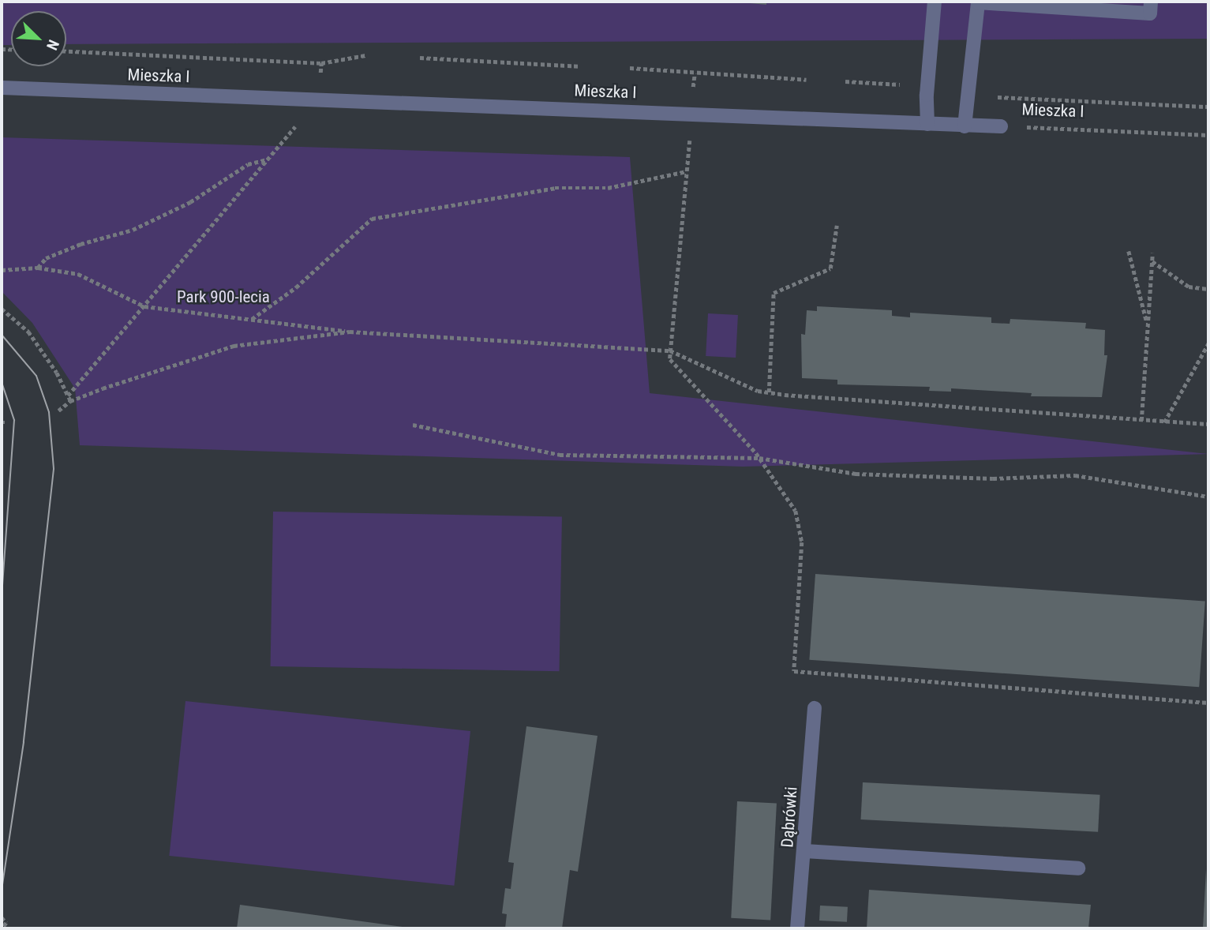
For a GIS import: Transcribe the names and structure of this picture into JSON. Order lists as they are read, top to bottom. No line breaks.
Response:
{"streets":{"street":["Mieszka I","Dąbrówki"]},"parks":["Park 900-lecia"],"north":"bottom right"}
